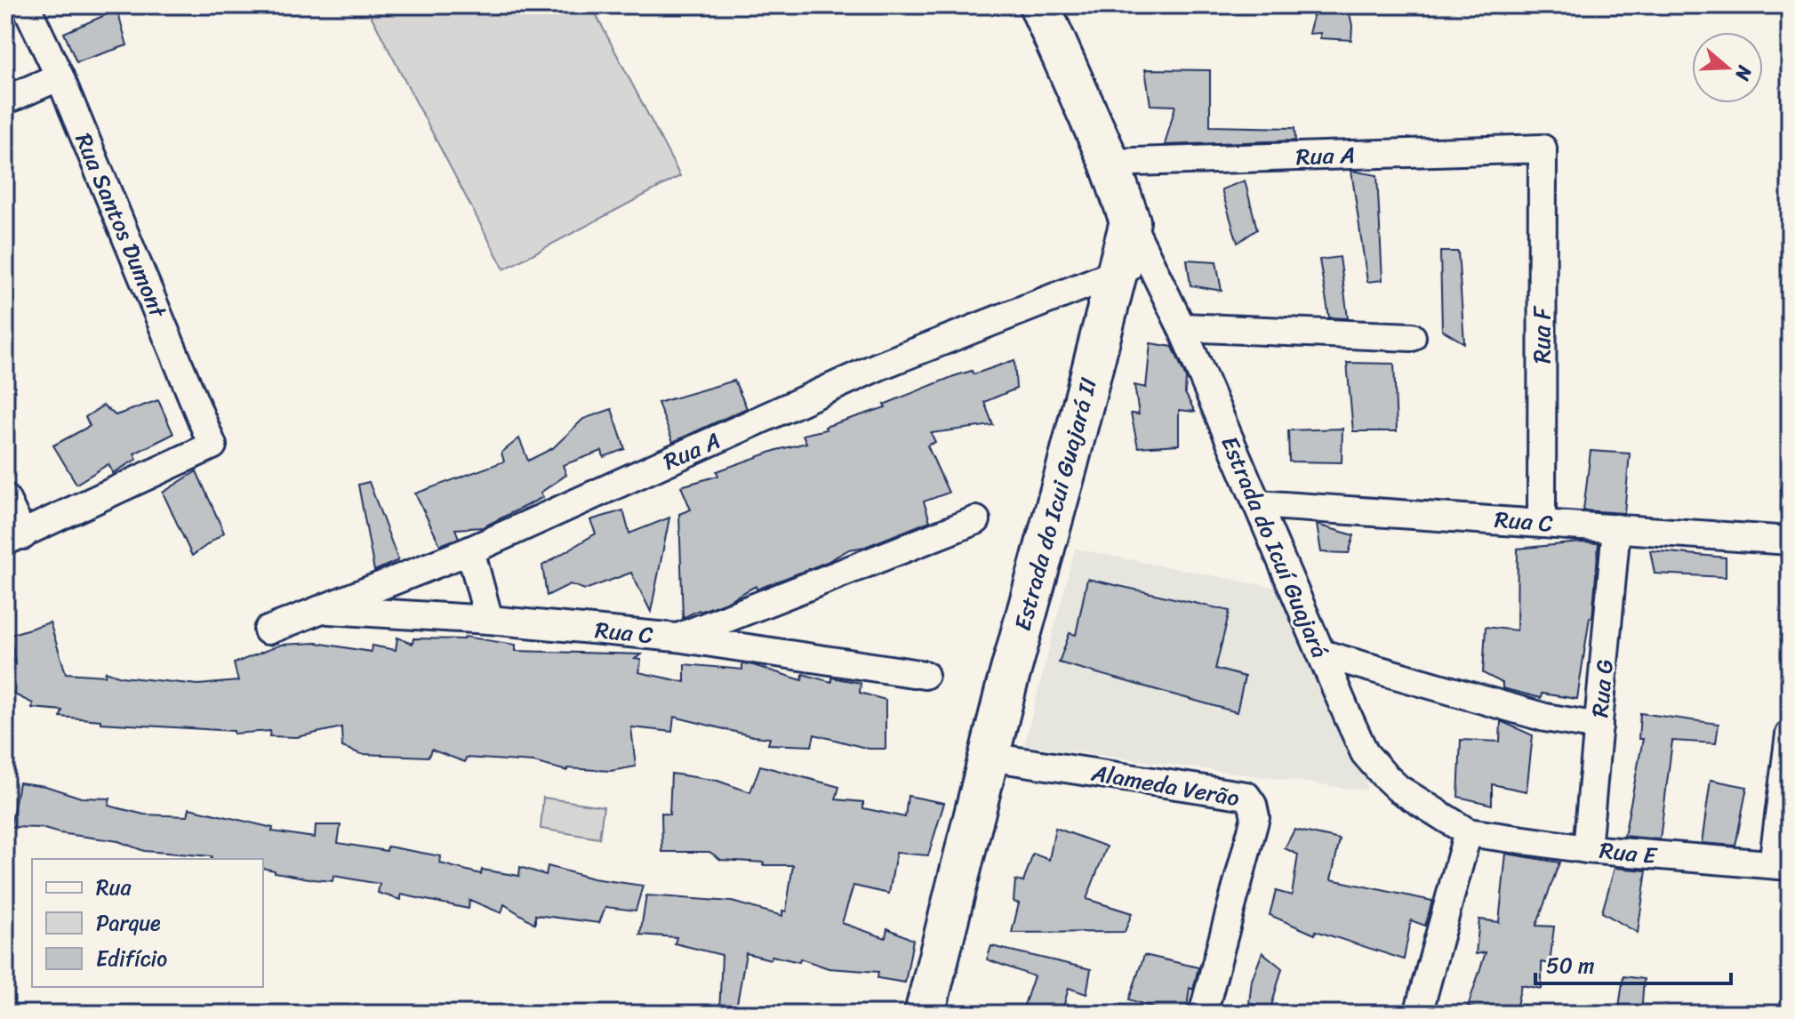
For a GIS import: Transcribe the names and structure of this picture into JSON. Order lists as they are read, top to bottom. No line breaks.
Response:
{"streets":{"main road":["Estrada do Icui Guajará II"],"street":["Rua A","Rua Santos Dumont","Rua F","Rua C","Estrada do Icuí Guajará","Rua G","Alameda Verão","Rua E"]},"crossings":[["Rua A","Rua F"],["Rua A","Estrada do Icui Guajará II"],["Rua A","Rua C"],["Rua A","Estrada do Icuí Guajará"],["Rua F","Rua C"],["Estrada do Icui Guajará II","Estrada do Icuí Guajará"],["Estrada do Icui Guajará II","Alameda Verão"],["Rua C","Estrada do Icuí Guajará"],["Rua C","Rua G"],["Estrada do Icuí Guajará","Rua E"],["Rua G","Rua E"]],"legend":["Rua","Parque","Edifício"],"scale_bar":"50 m","north":"right"}
